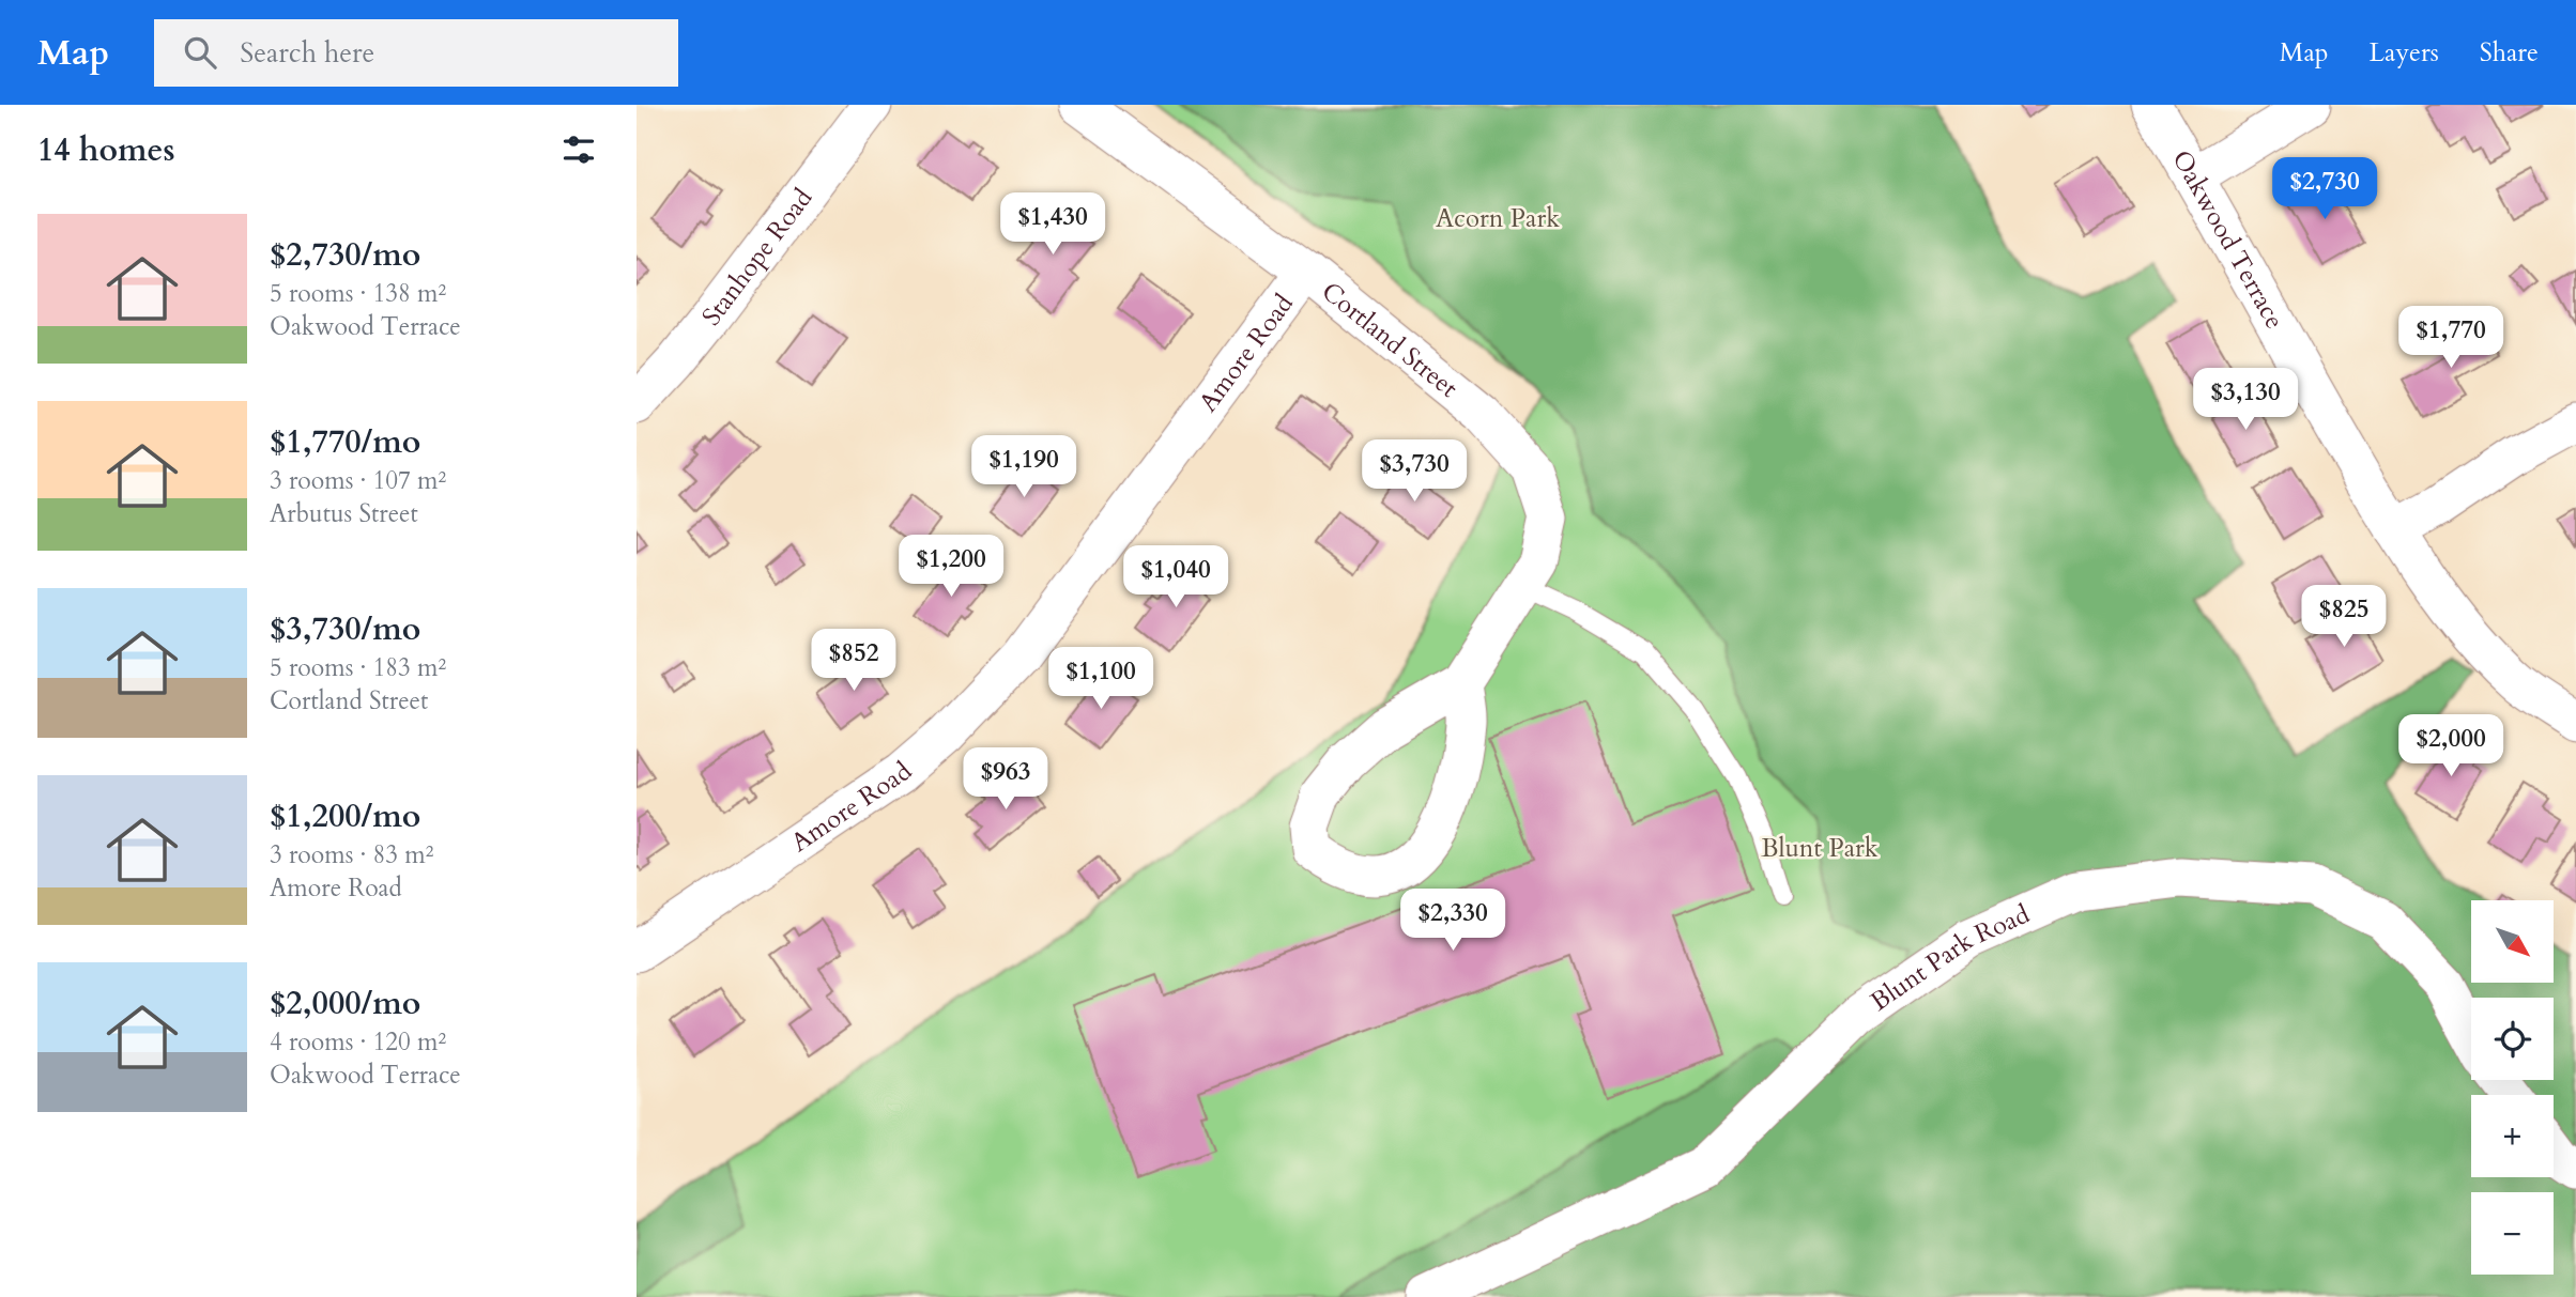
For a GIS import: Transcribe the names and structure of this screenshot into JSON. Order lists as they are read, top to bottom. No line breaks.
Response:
{"streets":{"street":["Oakwood Terrace","Stanhope Road","Cortland Street","Amore Road","Blunt Park Road"]},"crossings":[["Cortland Street","Amore Road"]],"parks":["Acorn Park","Blunt Park"],"north":"bottom right","page":{"header":"Map","search":"Search here","nav":["Map","Layers","Share"],"heading":"14 homes","price":["$2,730","$1,430","$1,770","$3,130","$1,190","$3,730","$1,200","$1,040","$825","$852","$1,100","$2,000","$963","$2,330"],"list":[{"name":"$2,730/mo","note":"5 rooms · 138 m² · Oakwood Terrace"},{"name":"$1,770/mo","note":"3 rooms · 107 m² · Arbutus Street"},{"name":"$3,730/mo","note":"5 rooms · 183 m² · Cortland Street"},{"name":"$1,200/mo","note":"3 rooms · 83 m² · Amore Road"},{"name":"$2,000/mo","note":"4 rooms · 120 m² · Oakwood Terrace"}],"map_buttons":["+","−"]}}
